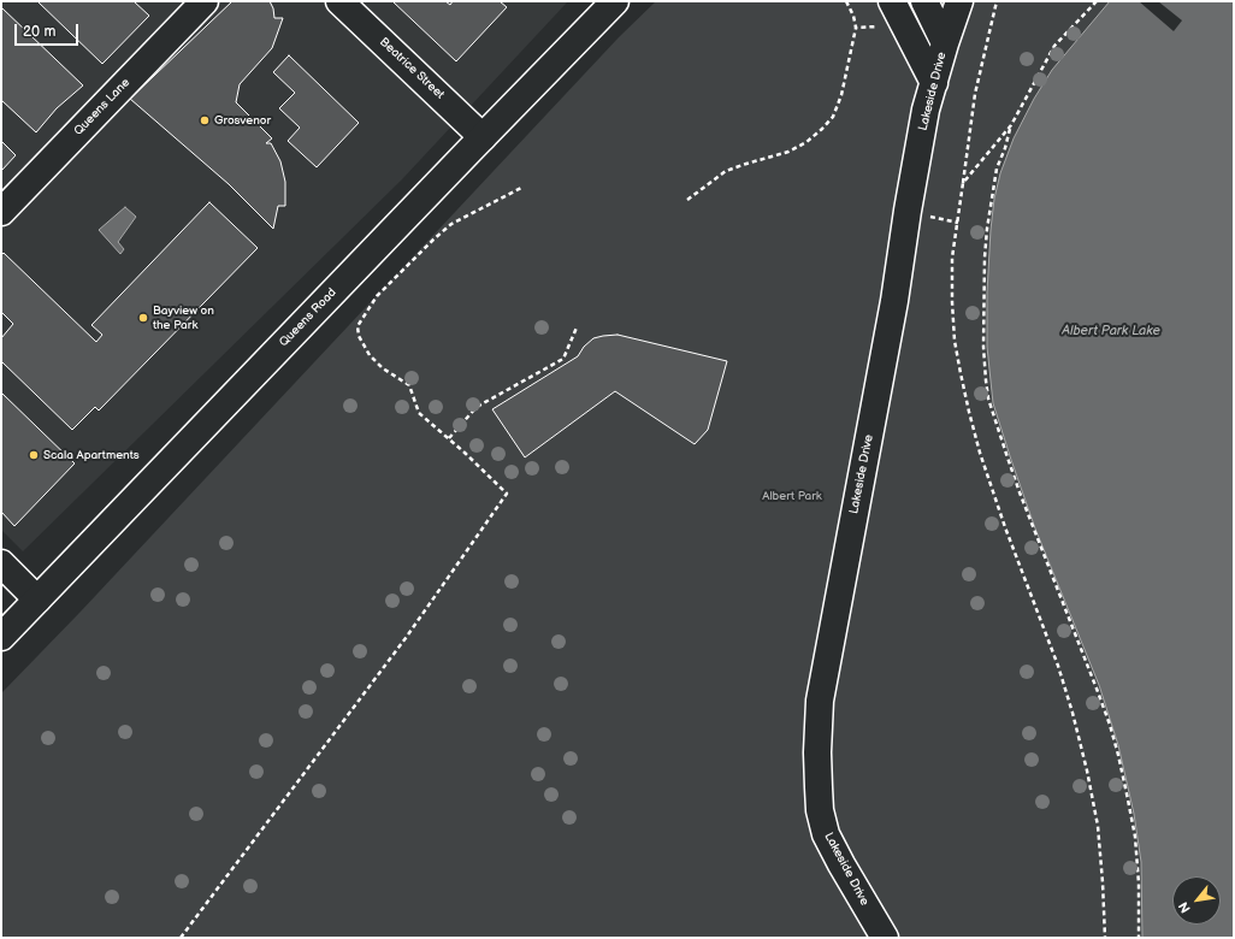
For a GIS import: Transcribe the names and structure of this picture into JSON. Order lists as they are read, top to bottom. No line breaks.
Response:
{"streets":{"main road":["Beatrice Street","Lakeside Drive","Queens Lane","Queens Road"]},"crossings":[["Beatrice Street","Queens Road"]],"water":["Albert Park Lake"],"parks":["Albert Park"],"places":["Grosvenor","Bayview on the Park","Scala Apartments"],"scale_bar":"20 m","north":"bottom left"}
